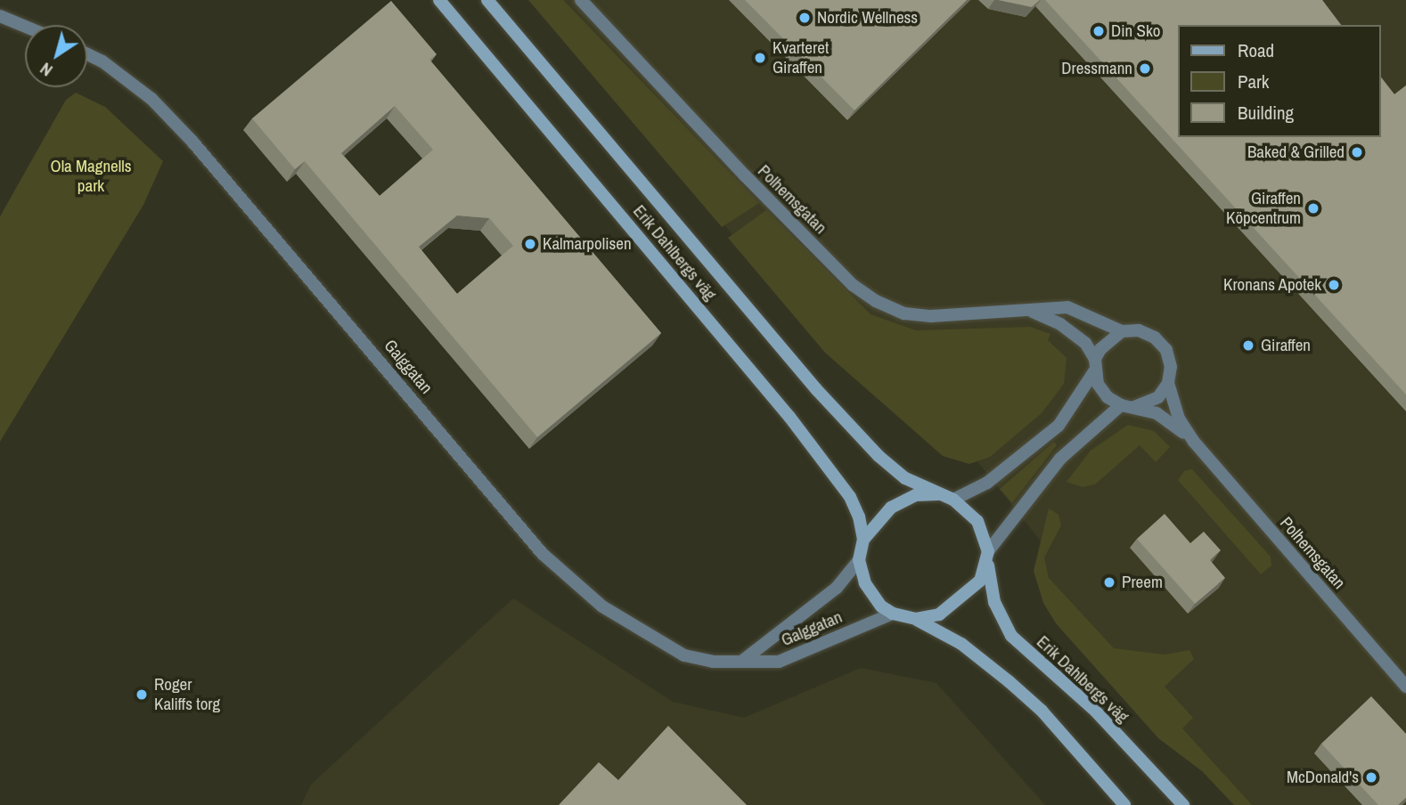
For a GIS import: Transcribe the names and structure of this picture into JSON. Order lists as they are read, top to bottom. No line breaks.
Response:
{"streets":{"main road":["Erik Dahlbergs väg"],"street":["Polhemsgatan","Galggatan"]},"crossings":[["Erik Dahlbergs väg","Galggatan"]],"parks":["Ola Magnells park"],"places":["Nordic Wellness","Din Sko","Kvarteret Giraffen","Dressmann","Baked & Grilled","Giraffen Köpcentrum","Kalmarpolisen","Kronans Apotek","Giraffen","Preem","Roger Kaliffs torg","McDonald's"],"legend":["Road","Park","Building"],"north":"bottom left"}
